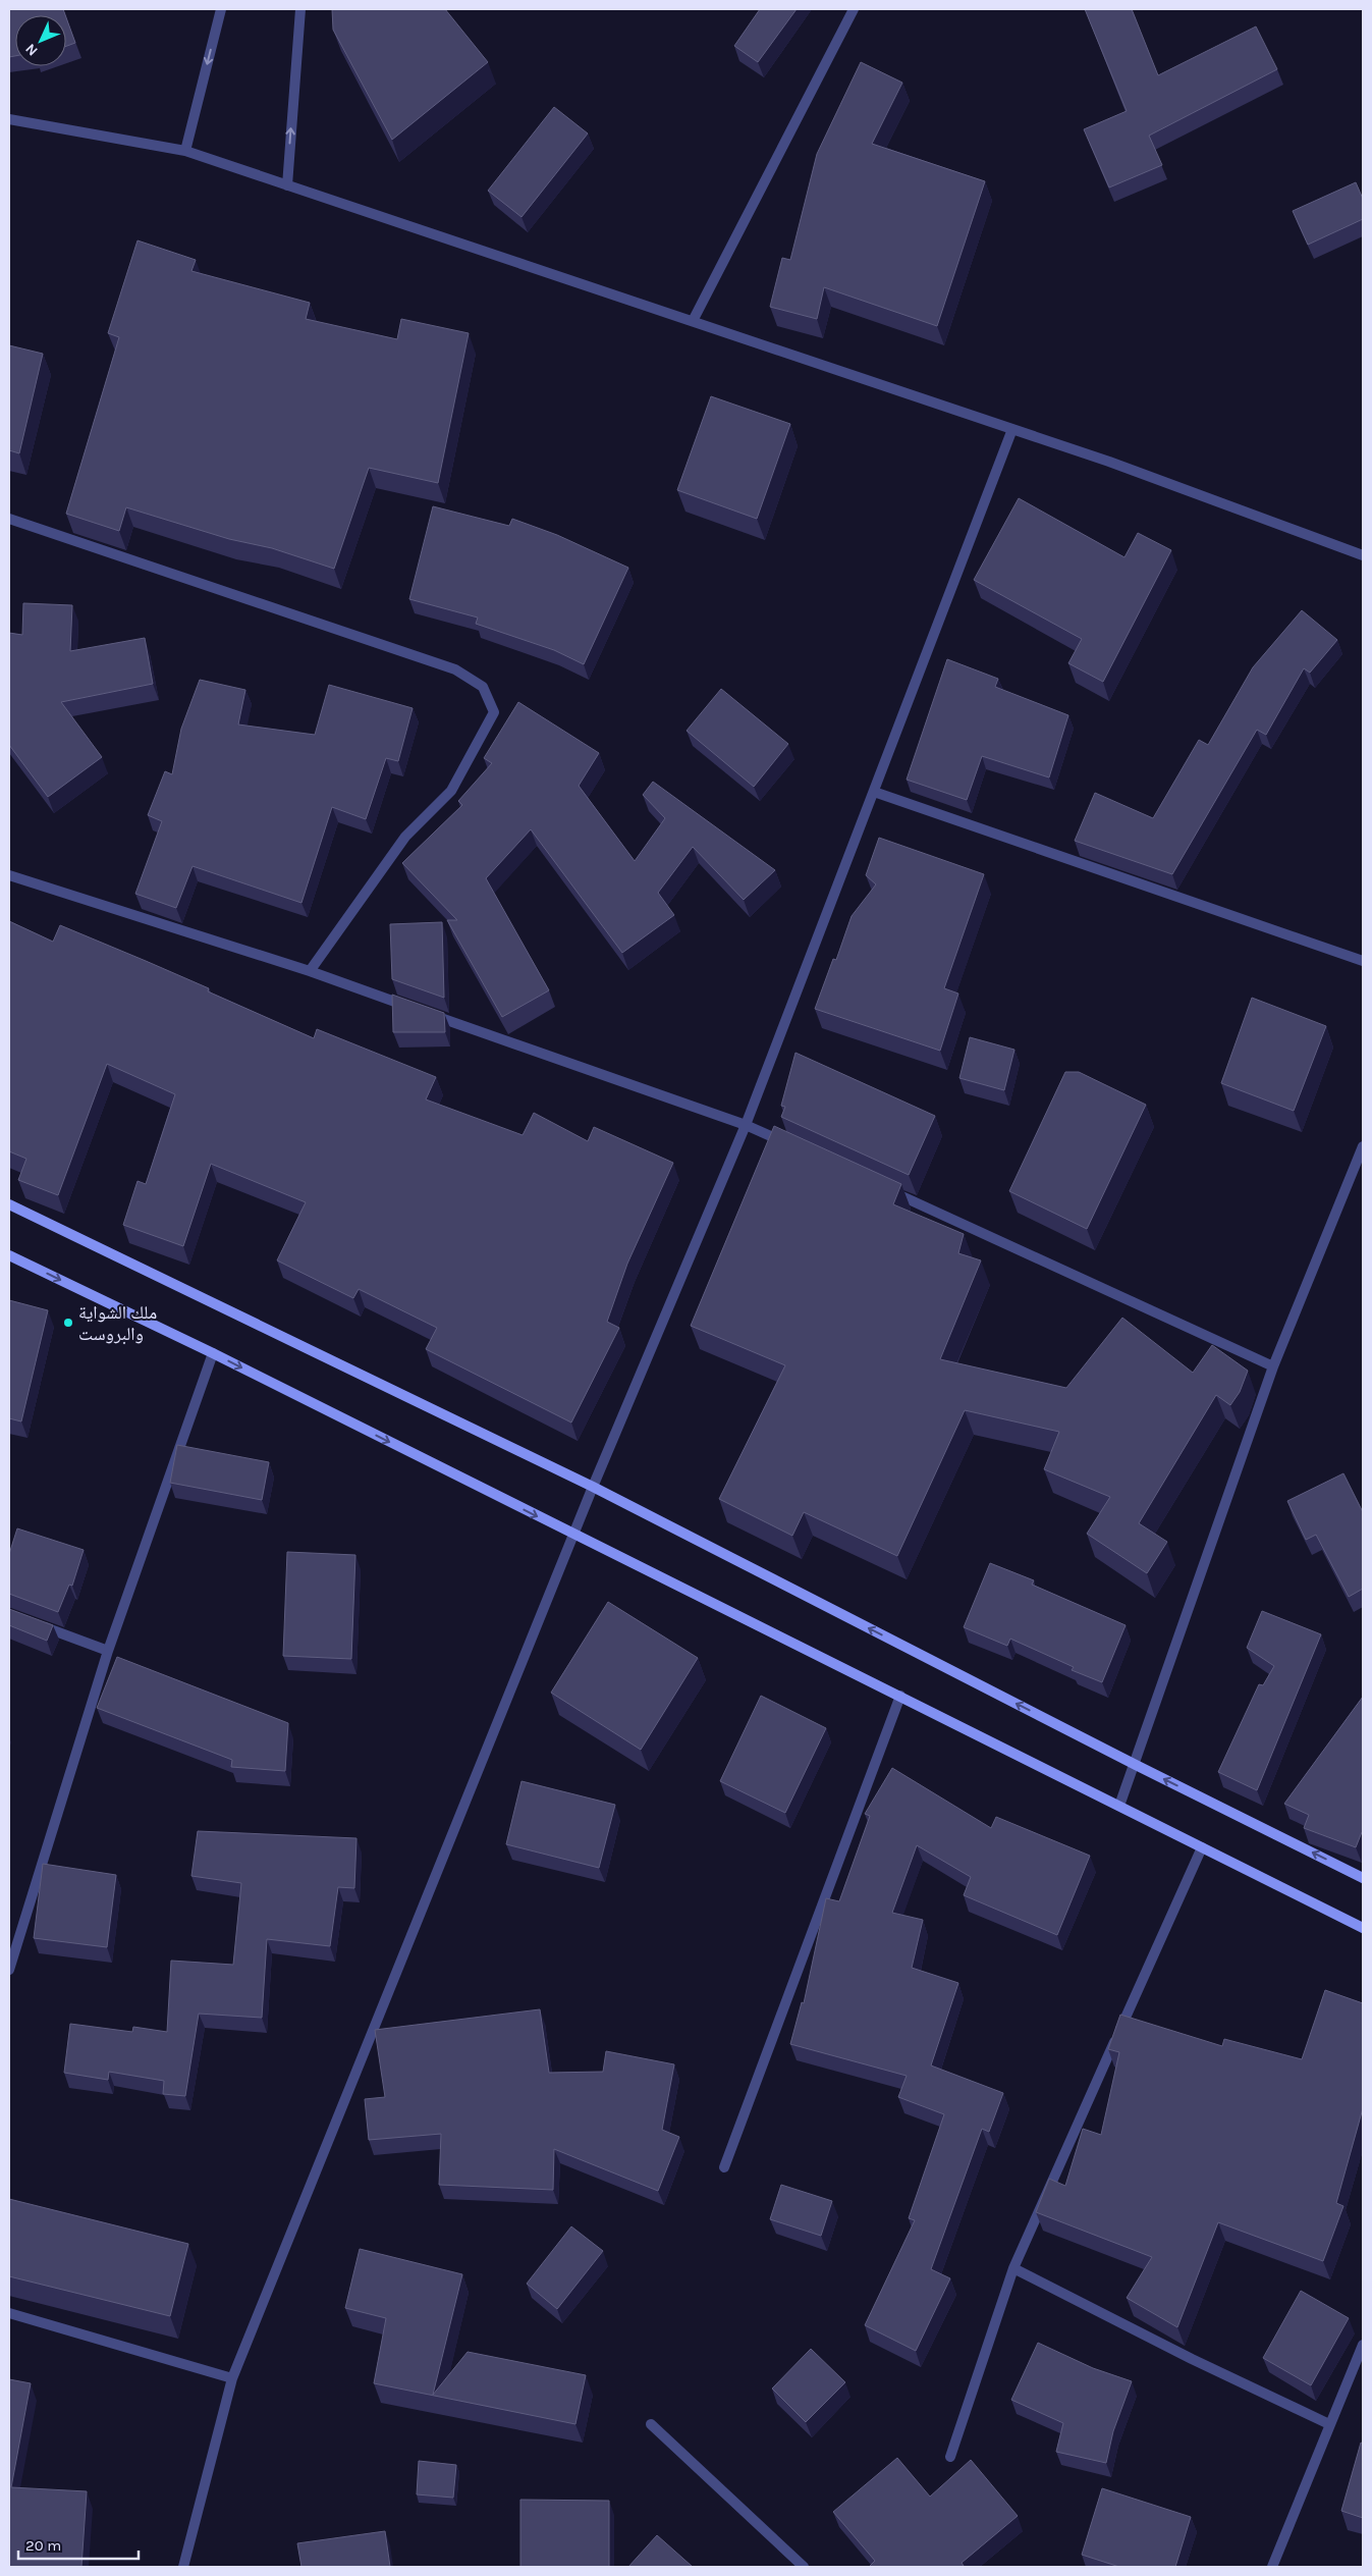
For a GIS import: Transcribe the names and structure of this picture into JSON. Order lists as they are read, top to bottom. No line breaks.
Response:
{"places":["ملك الشواية والبروست"],"scale_bar":"20 m","north":"bottom left"}
